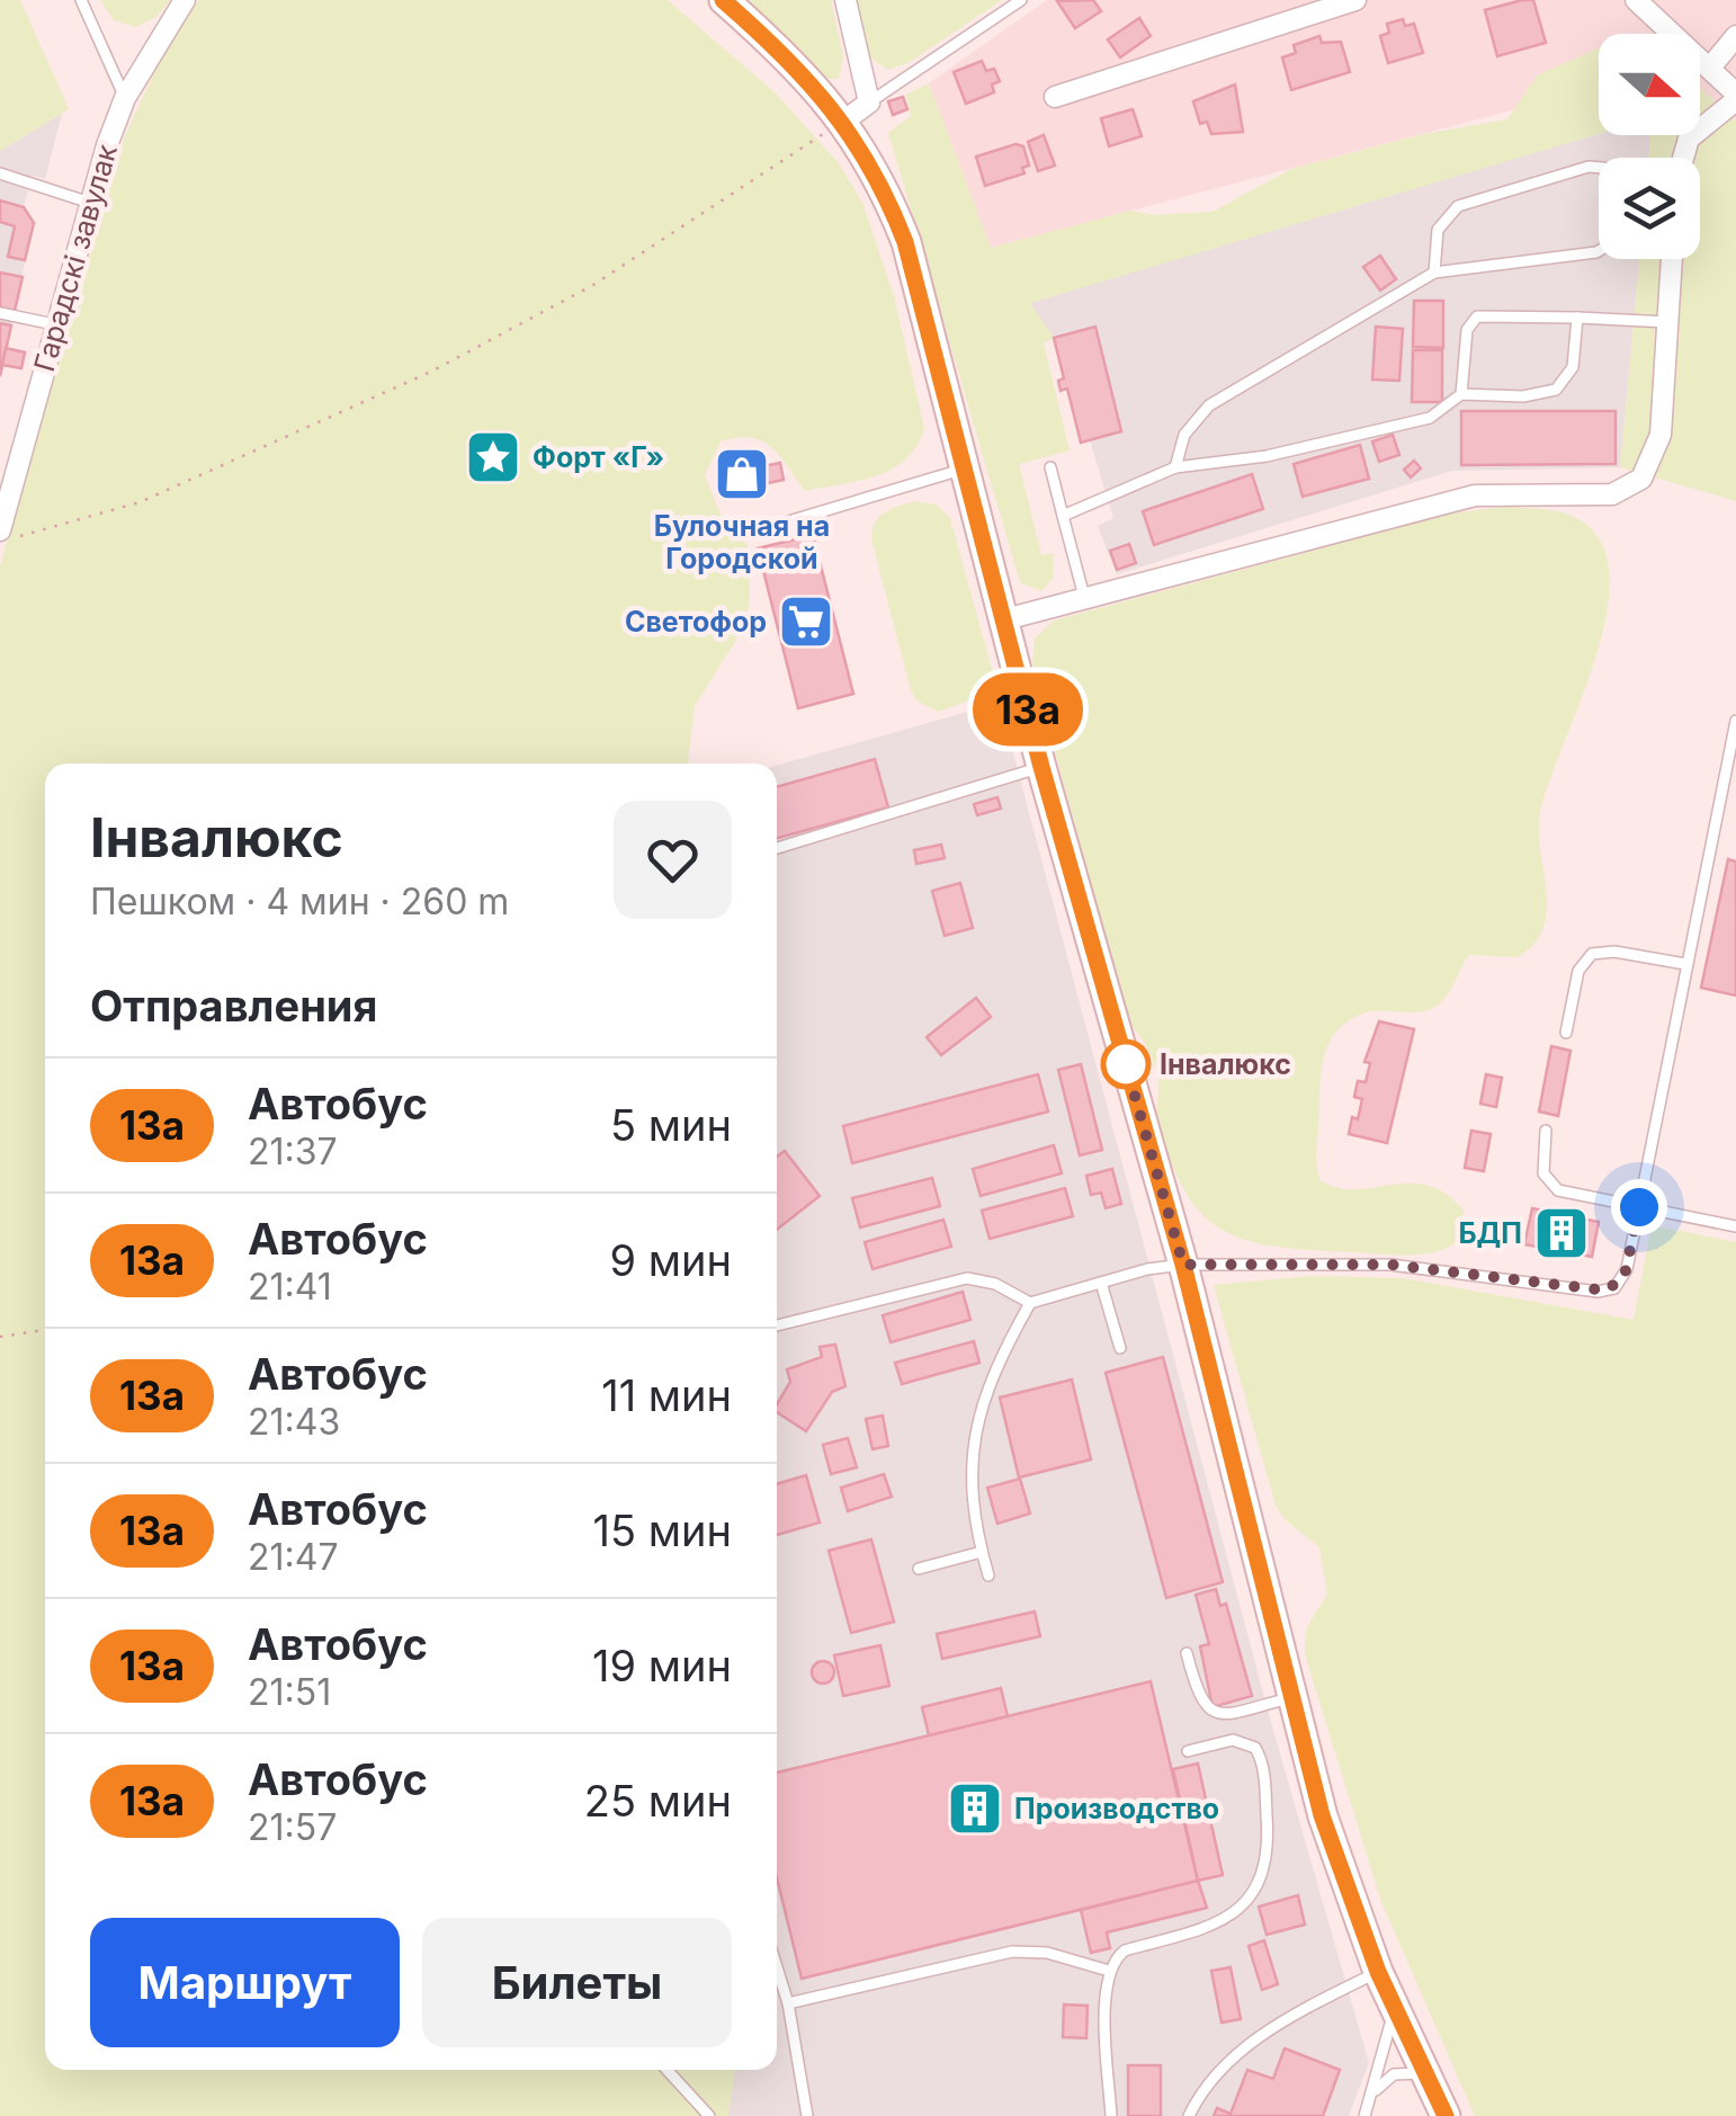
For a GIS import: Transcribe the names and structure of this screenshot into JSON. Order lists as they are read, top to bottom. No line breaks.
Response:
{"streets":{"street":["Гарадскі завулак"]},"places":{"place":["Форт «Г»"],"shop":["Булочная на Городской"],"supermarket":["Светофор"],"other":["Інвалюкс"],"building":["БДП","Производство"]},"lines":["bus line 13а"],"north":"right","page":{"on_map":"13а","heading":[["Інвалюкс","Пешком · 4 мин · 260 m"],"Отправления"],"list":[{"mark":"13а","name":"Автобус","note":"21:37","value":"5 мин"},{"mark":"13а","name":"Автобус","note":"21:41","value":"9 мин"},{"mark":"13а","name":"Автобус","note":"21:43","value":"11 мин"},{"mark":"13а","name":"Автобус","note":"21:47","value":"15 мин"},{"mark":"13а","name":"Автобус","note":"21:51","value":"19 мин"},{"mark":"13а","name":"Автобус","note":"21:57","value":"25 мин"}],"buttons":["Маршрут","Билеты"]}}
